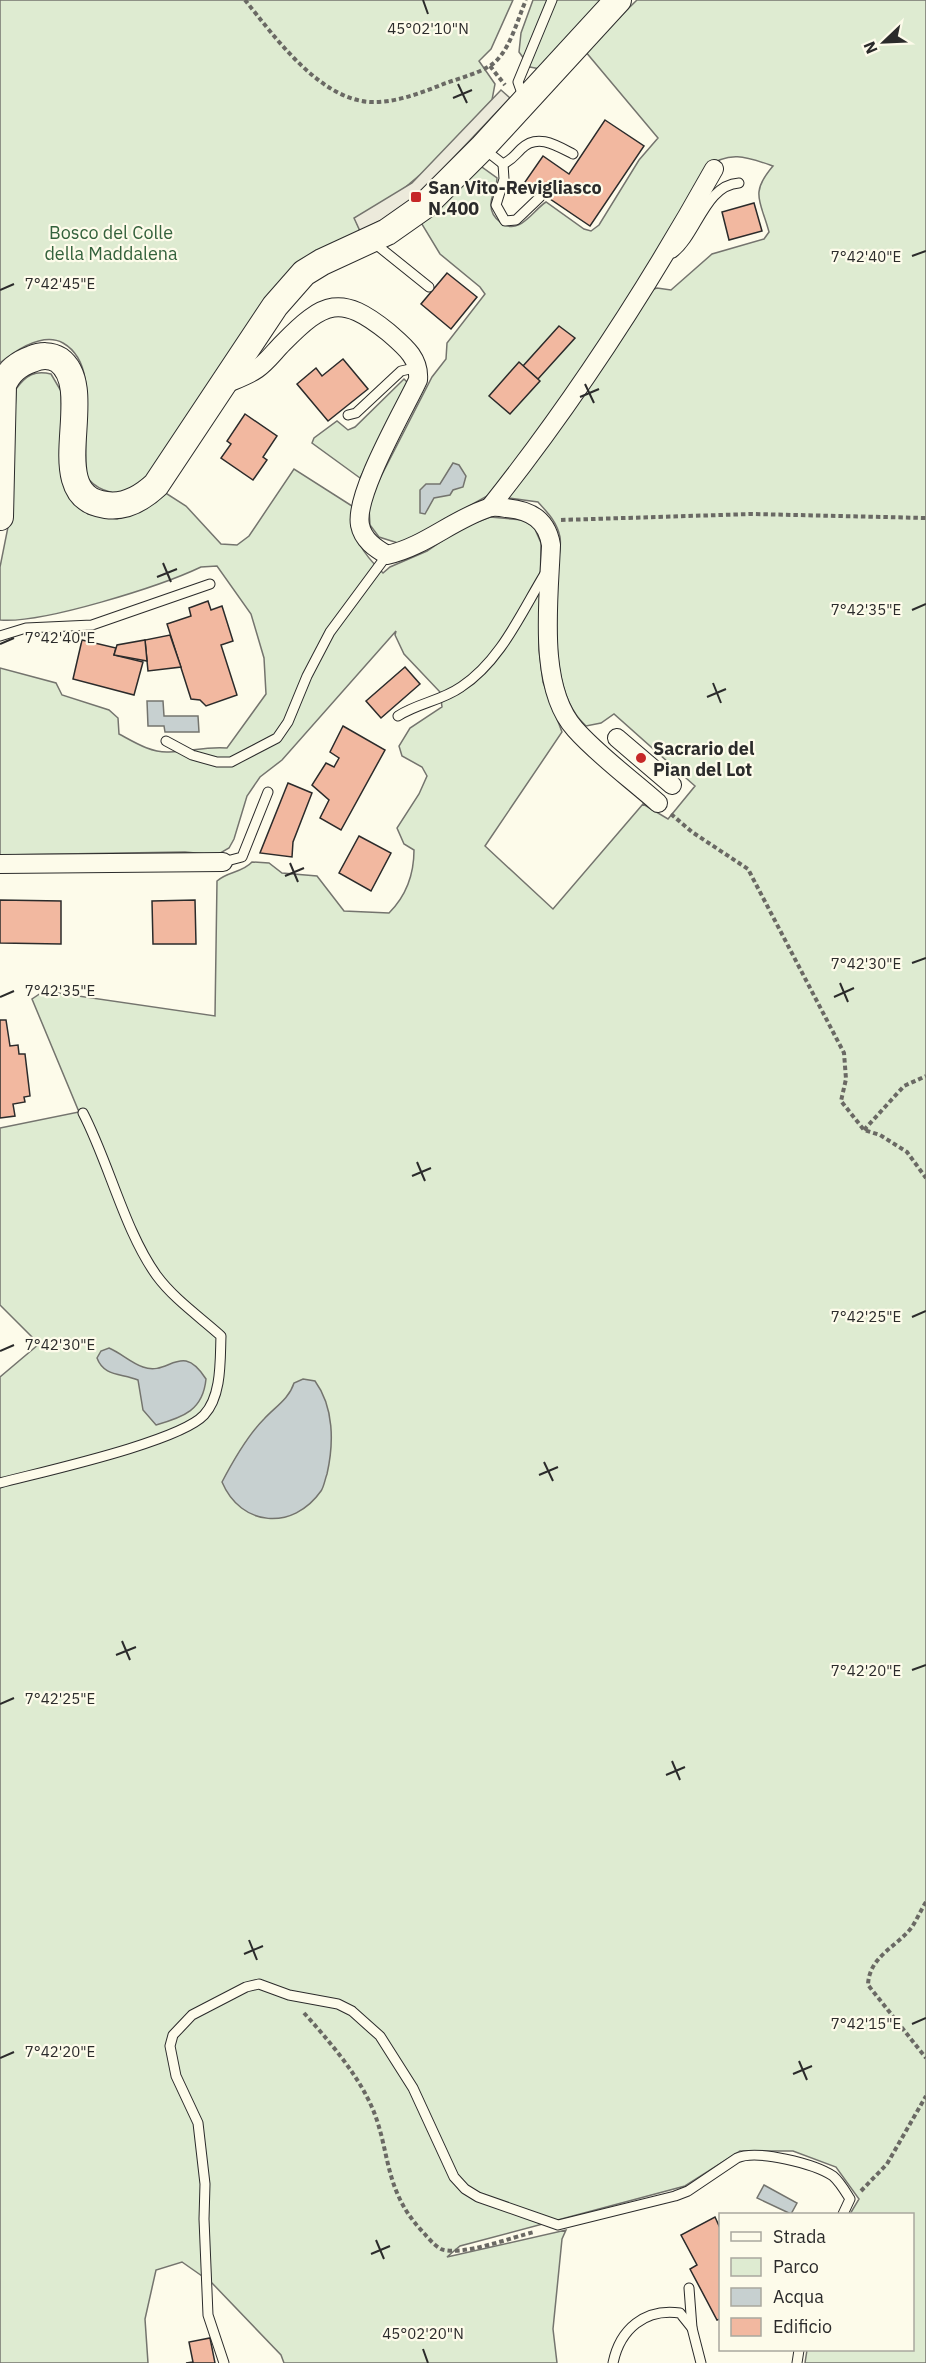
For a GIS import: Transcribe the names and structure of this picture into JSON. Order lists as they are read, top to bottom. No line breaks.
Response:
{"parks":["Bosco del Colle della Maddalena"],"places":{"transit":["San Vito-Revigliasco N.400"],"other":["Sacrario del Pian del Lot"]},"legend":["Strada","Parco","Acqua","Edificio"],"north":"bottom left","coordinates":["45°02'10\"N","7°42'40\"E","7°42'45\"E","7°42'35\"E","7°42'30\"E","7°42'25\"E","7°42'20\"E","7°42'15\"E","45°02'20\"N"]}
